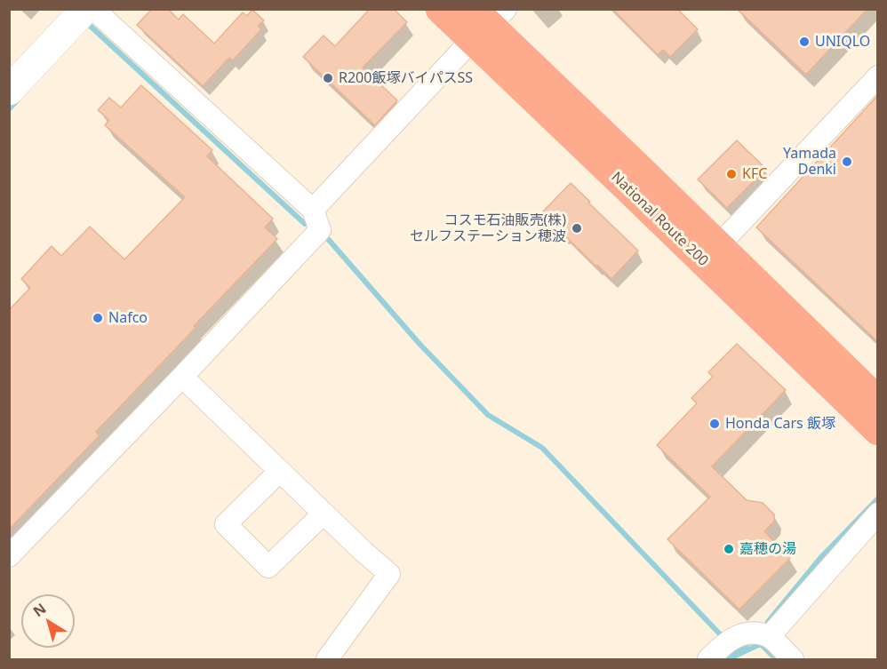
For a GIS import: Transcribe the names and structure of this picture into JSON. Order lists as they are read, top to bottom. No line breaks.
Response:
{"streets":{"highway":["National Route 200"]},"places":["UNIQLO","R200飯塚バイパスSS","Yamada Denki","KFC","コスモ石油販売(株) セルフステーション穂波","Nafco","Honda Cars 飯塚","嘉穂の湯"],"north":"top left"}
